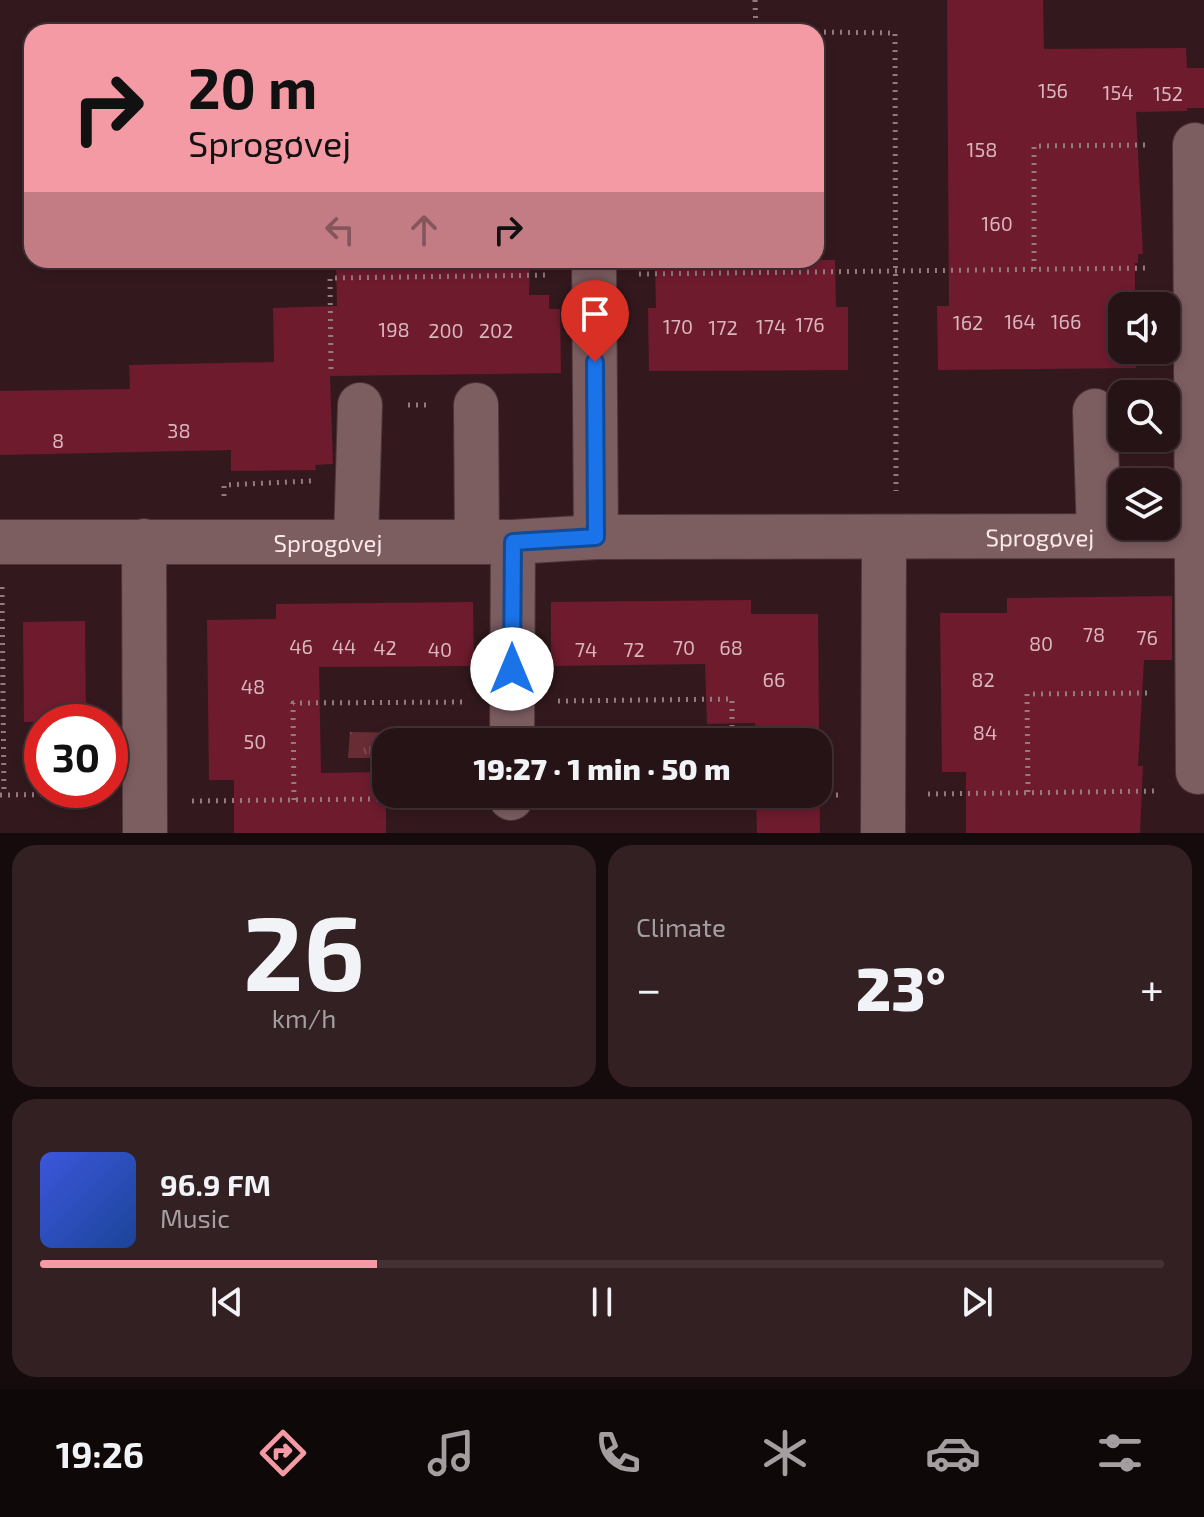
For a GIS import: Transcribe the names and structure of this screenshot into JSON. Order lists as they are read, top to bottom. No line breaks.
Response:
{"streets":{"street":["Sprogøvej"]},"house_numbers":["156","154","152","158","160","164","166","162","176","170","174","172","198","200","202","38","8","78","76","80","46","44","42","70","68","40","74","72","66","82","48","84","50"],"page":{"turn":["20 m","Sprogøvej"],"limit":"30","trip":"19:27 · 1 min · 50 m","tile":[["26","km/h"],"Climate"],"heat":["−","23°","+"],"song":["96.9 FM","Music"],"tabs":"19:26"}}
